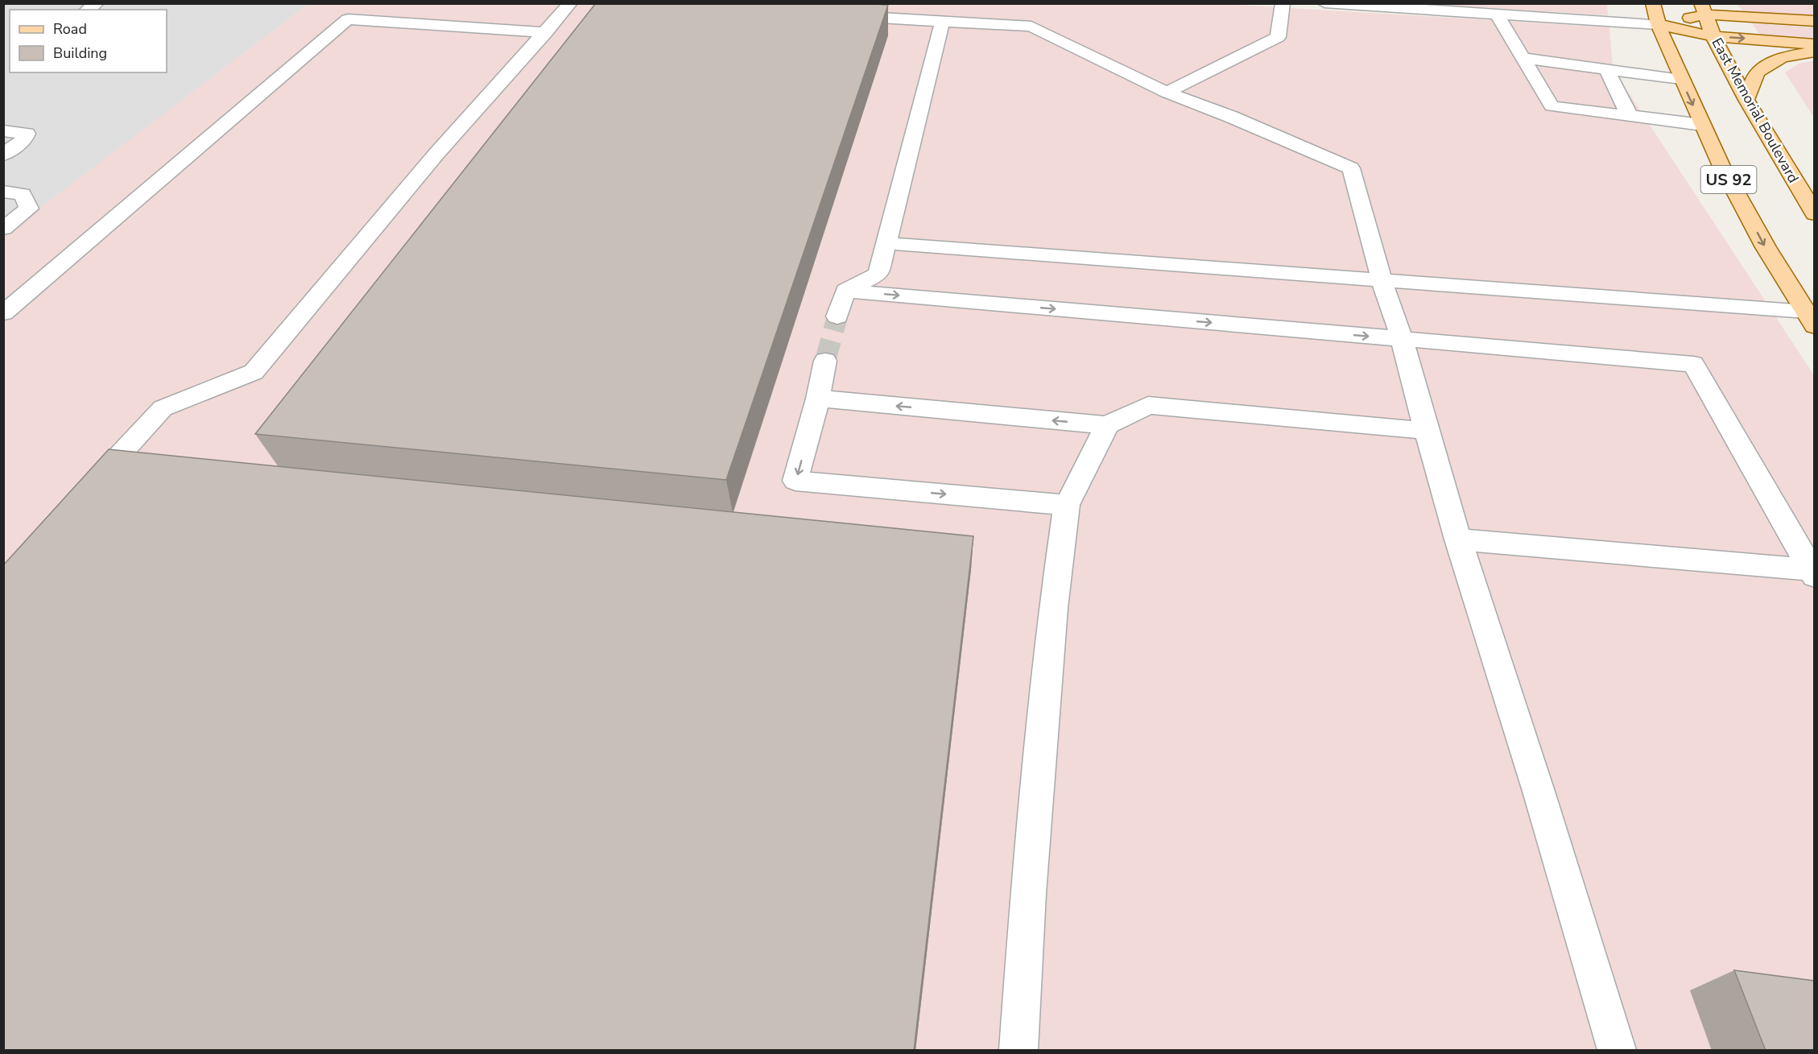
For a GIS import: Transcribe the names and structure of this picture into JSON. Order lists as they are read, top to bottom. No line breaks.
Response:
{"streets":{"main road":["East Memorial Boulevard","US 92"]},"legend":["Road","Building"]}
